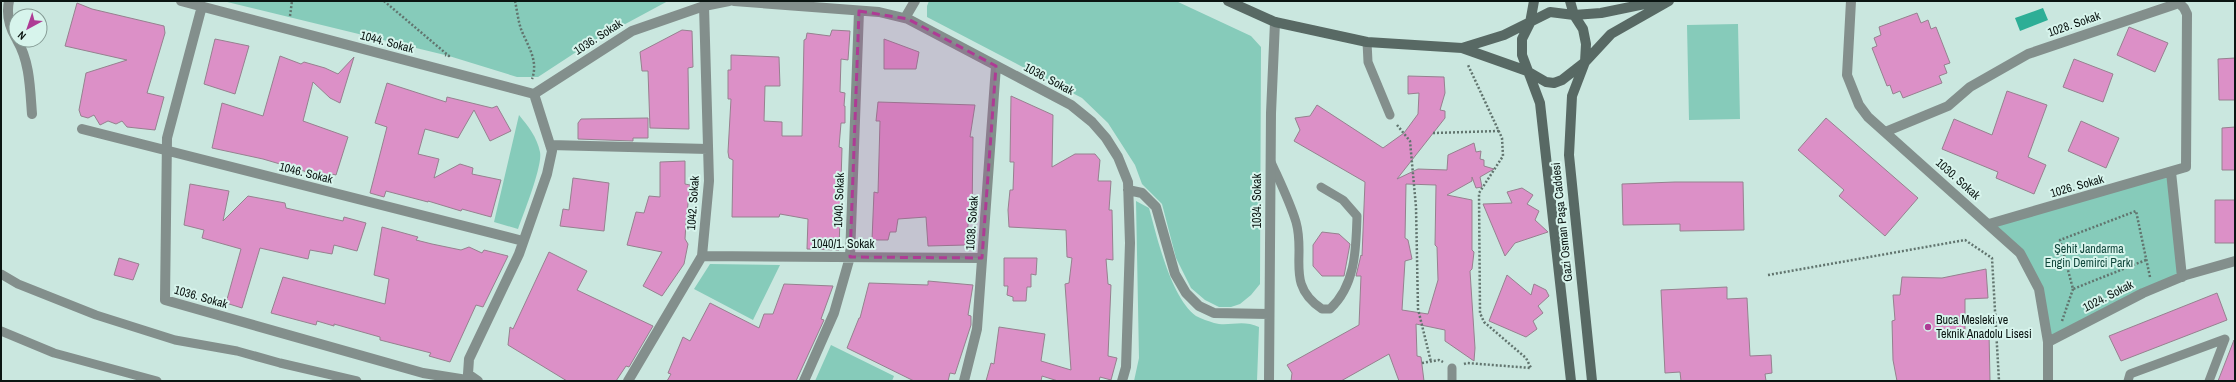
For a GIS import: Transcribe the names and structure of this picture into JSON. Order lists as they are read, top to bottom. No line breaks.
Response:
{"streets":{"main road":["Gazi Osman Paşa Caddesi"],"street":["1028. Sokak","1036. Sokak","1044. Sokak","1046. Sokak","1030. Sokak","1026. Sokak","1040. Sokak","1034. Sokak","1042. Sokak","1038. Sokak","1040/1. Sokak","1024. Sokak"]},"crossings":[["1028. Sokak","1030. Sokak"],["1028. Sokak","1026. Sokak"],["1036. Sokak","1044. Sokak"],["1036. Sokak","1046. Sokak"],["1036. Sokak","1040. Sokak"],["1036. Sokak","1042. Sokak"],["1036. Sokak","1038. Sokak"],["1030. Sokak","1026. Sokak"],["1030. Sokak","1024. Sokak"],["1040. Sokak","1040/1. Sokak"],["1042. Sokak","1040/1. Sokak"],["1038. Sokak","1040/1. Sokak"]],"parks":["Şehit Jandarma Engin Demirci Parkı"],"places":["Buca Mesleki ve Teknik Anadolu Lisesi"],"north":"bottom left"}
